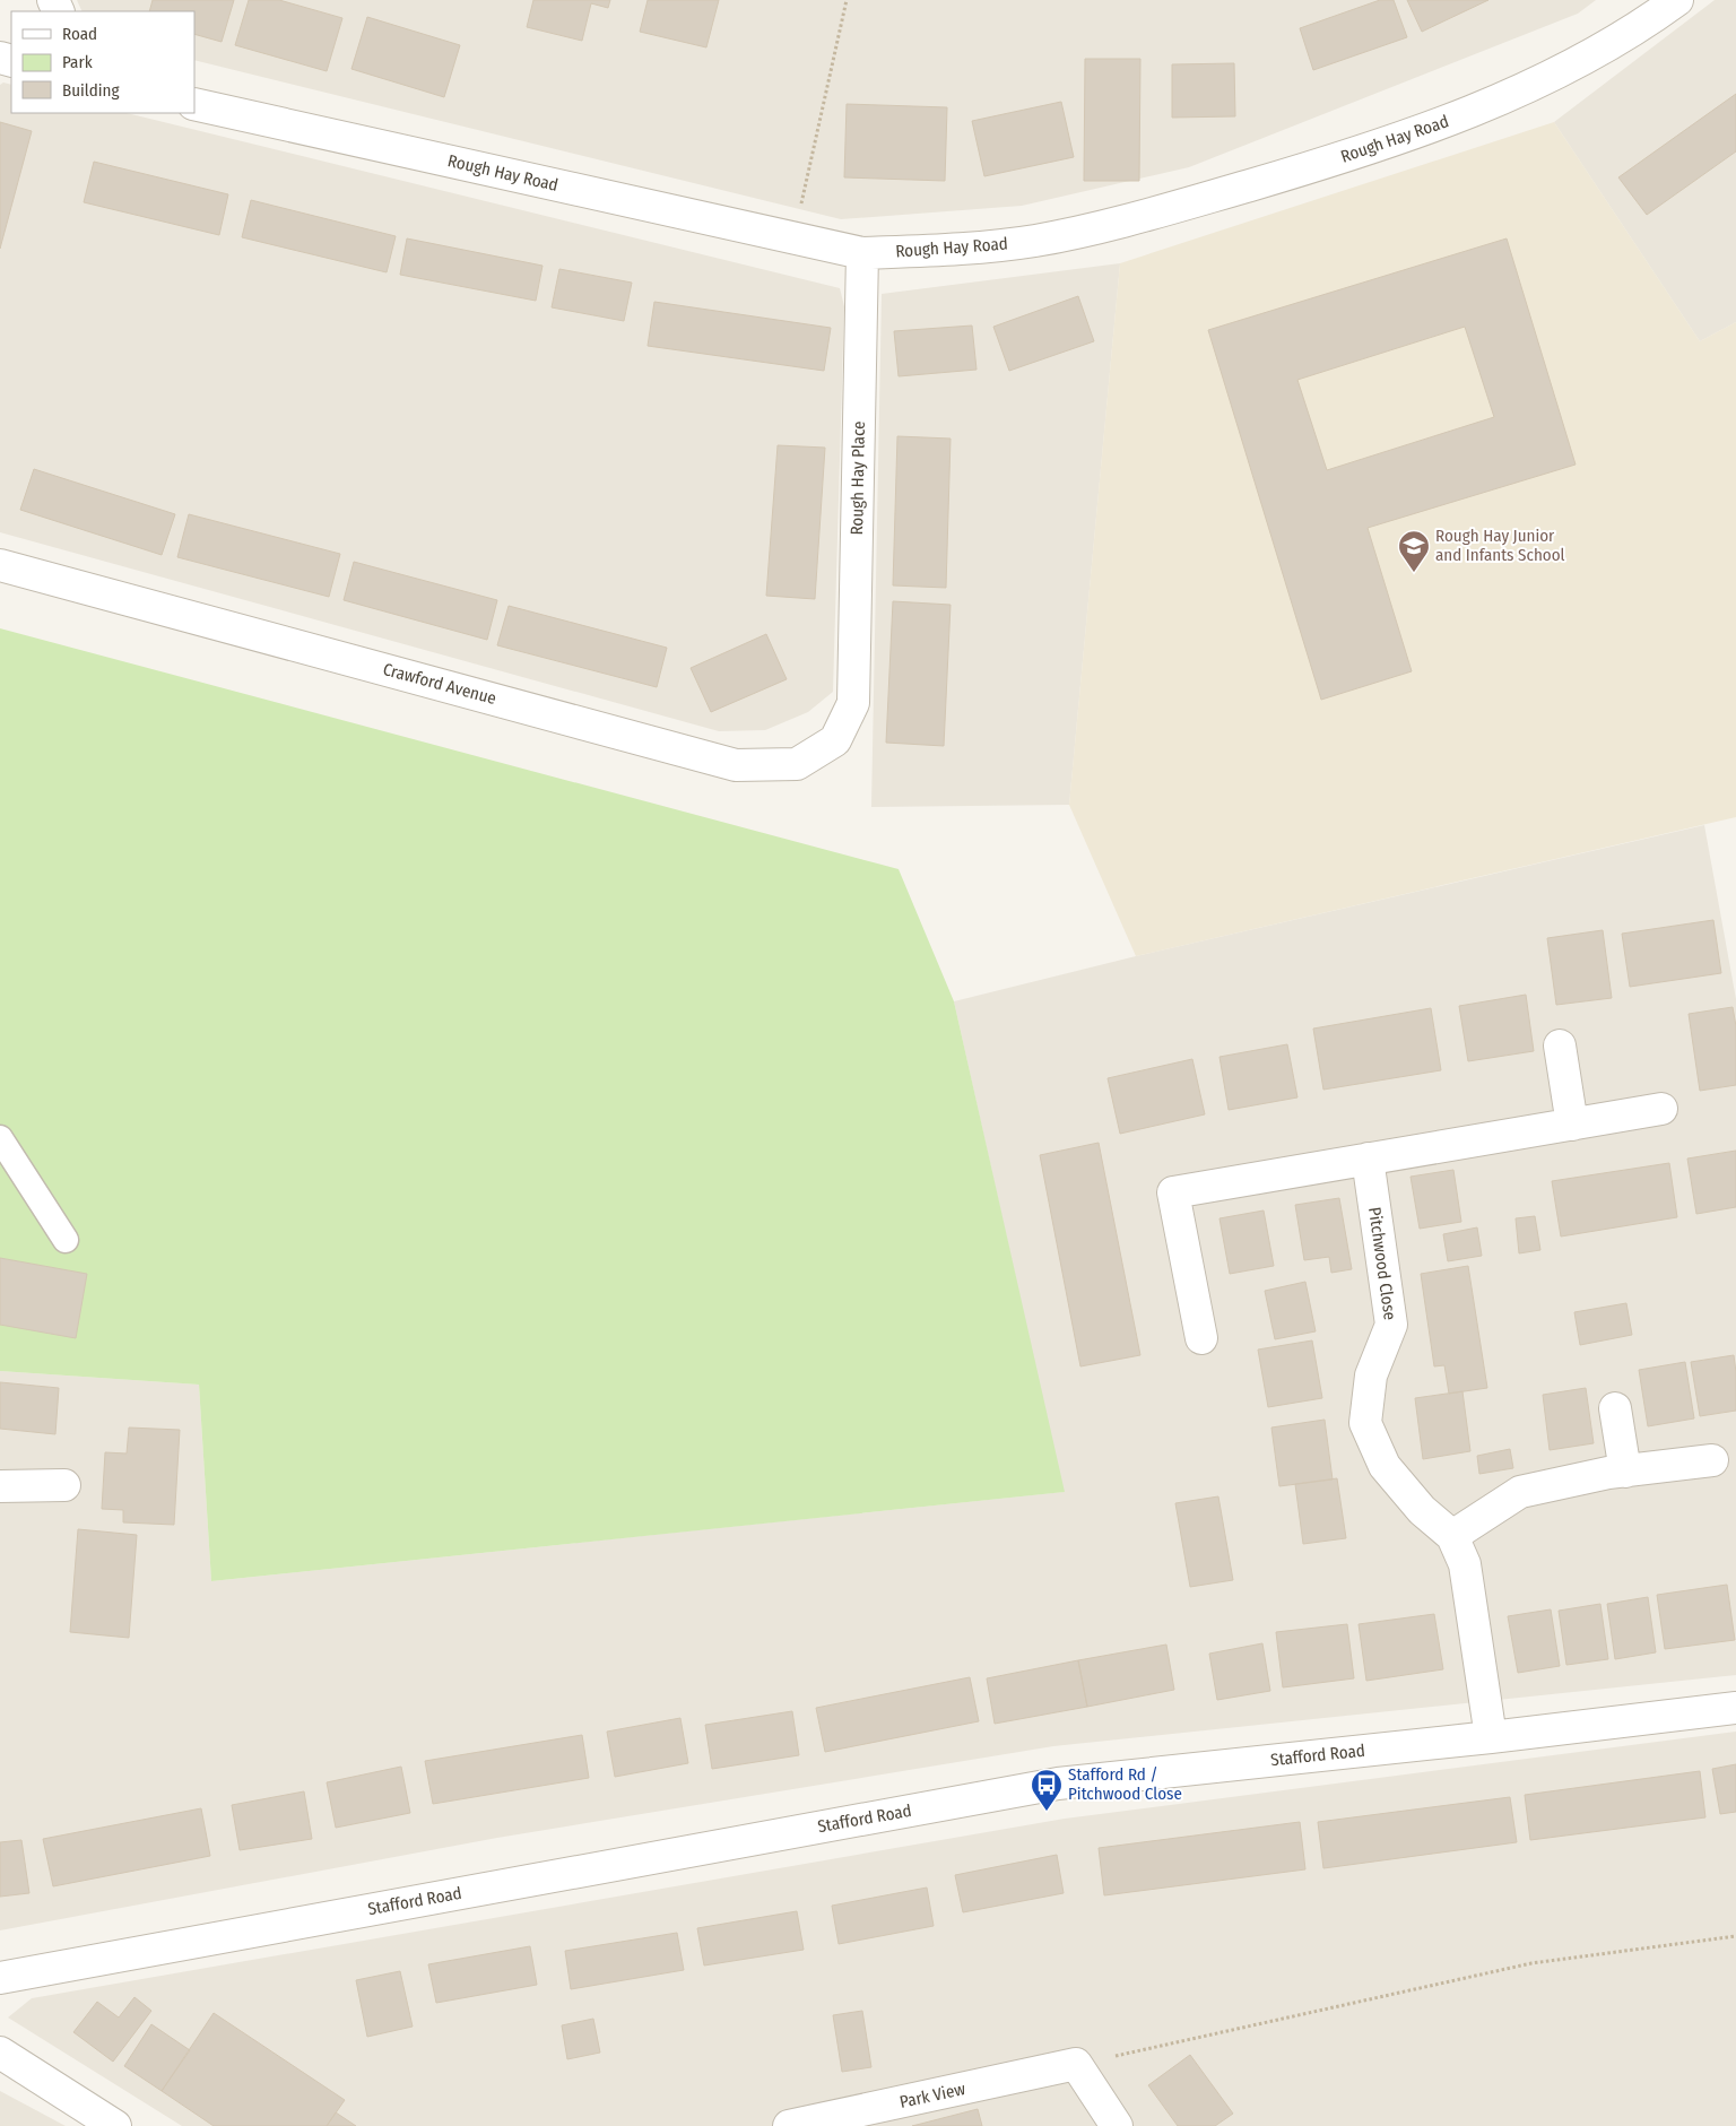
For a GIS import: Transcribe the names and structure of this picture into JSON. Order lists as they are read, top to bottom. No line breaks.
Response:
{"streets":{"street":["Rough Hay Road","Rough Hay Place","Crawford Avenue","Pitchwood Close","Stafford Road","Park View"]},"crossings":[["Rough Hay Road","Rough Hay Place"],["Rough Hay Place","Crawford Avenue"],["Pitchwood Close","Stafford Road"]],"places":{"school or university":["Rough Hay Junior and Infants School"],"bus stop":["Stafford Rd / Pitchwood Close"]},"legend":["Road","Park","Building"]}
